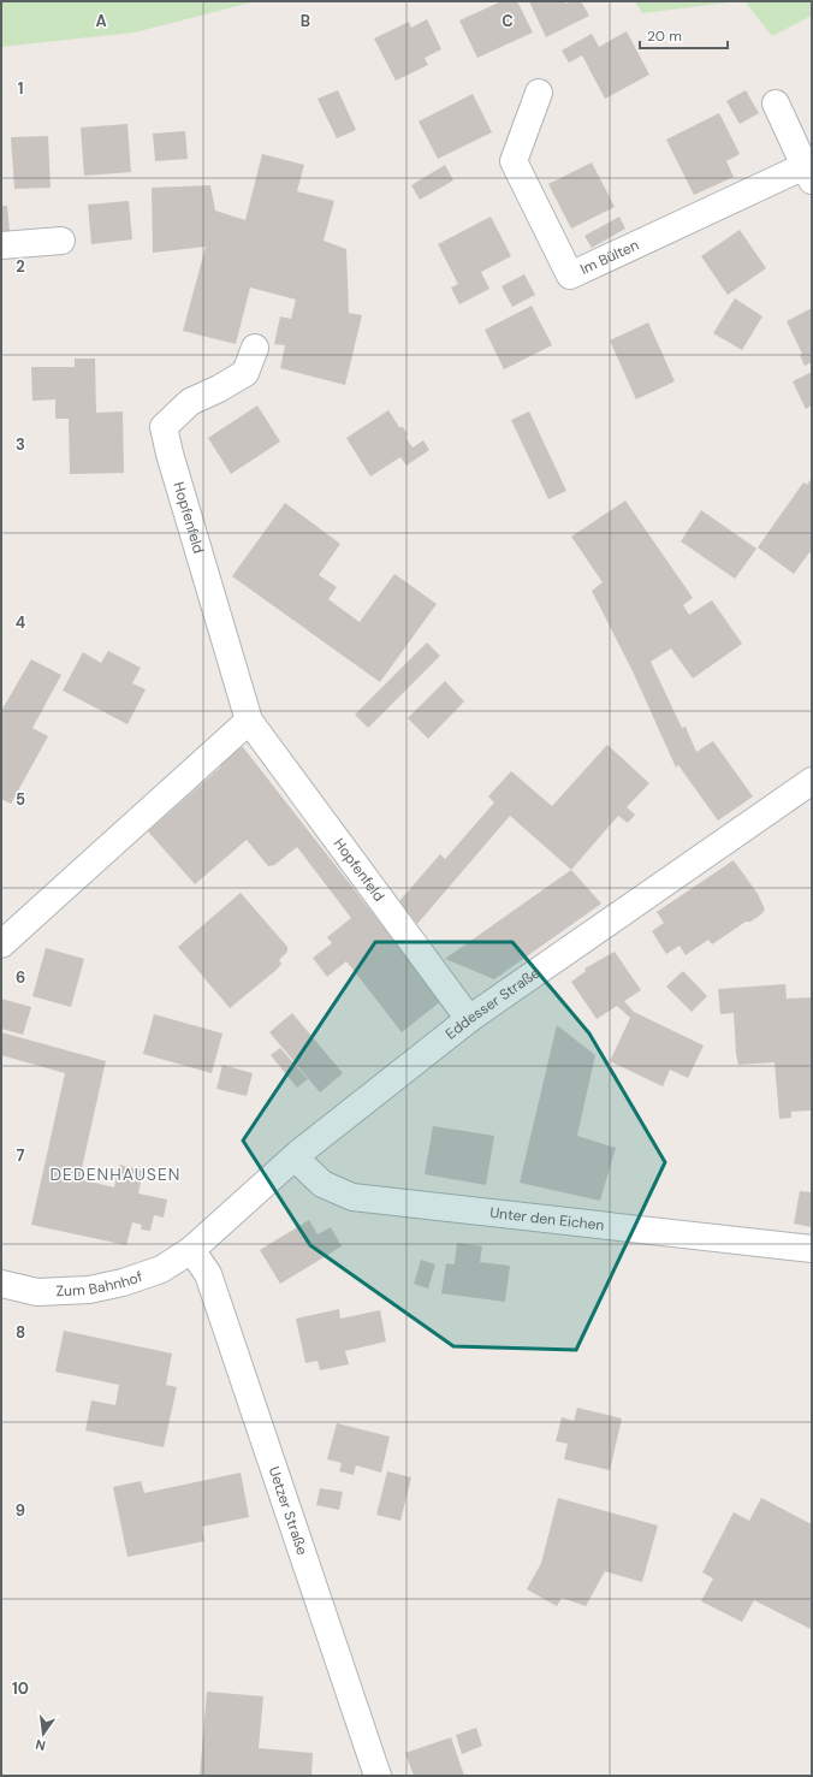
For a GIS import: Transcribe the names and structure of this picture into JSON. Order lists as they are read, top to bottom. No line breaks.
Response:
{"streets":{"street":["Im Bülten","Hopfenfeld","Eddesser Straße","Unter den Eichen","Zum Bahnhof","Uetzer Straße"]},"crossings":[["Hopfenfeld","Eddesser Straße"],["Eddesser Straße","Unter den Eichen"],["Eddesser Straße","Zum Bahnhof"],["Eddesser Straße","Uetzer Straße"],["Zum Bahnhof","Uetzer Straße"]],"districts":["DEDENHAUSEN"],"scale_bar":"20 m","north":"bottom","grid":{"columns":["A","B","C"],"rows":["1","2","3","4","5","6","7","8","9","10"]}}
